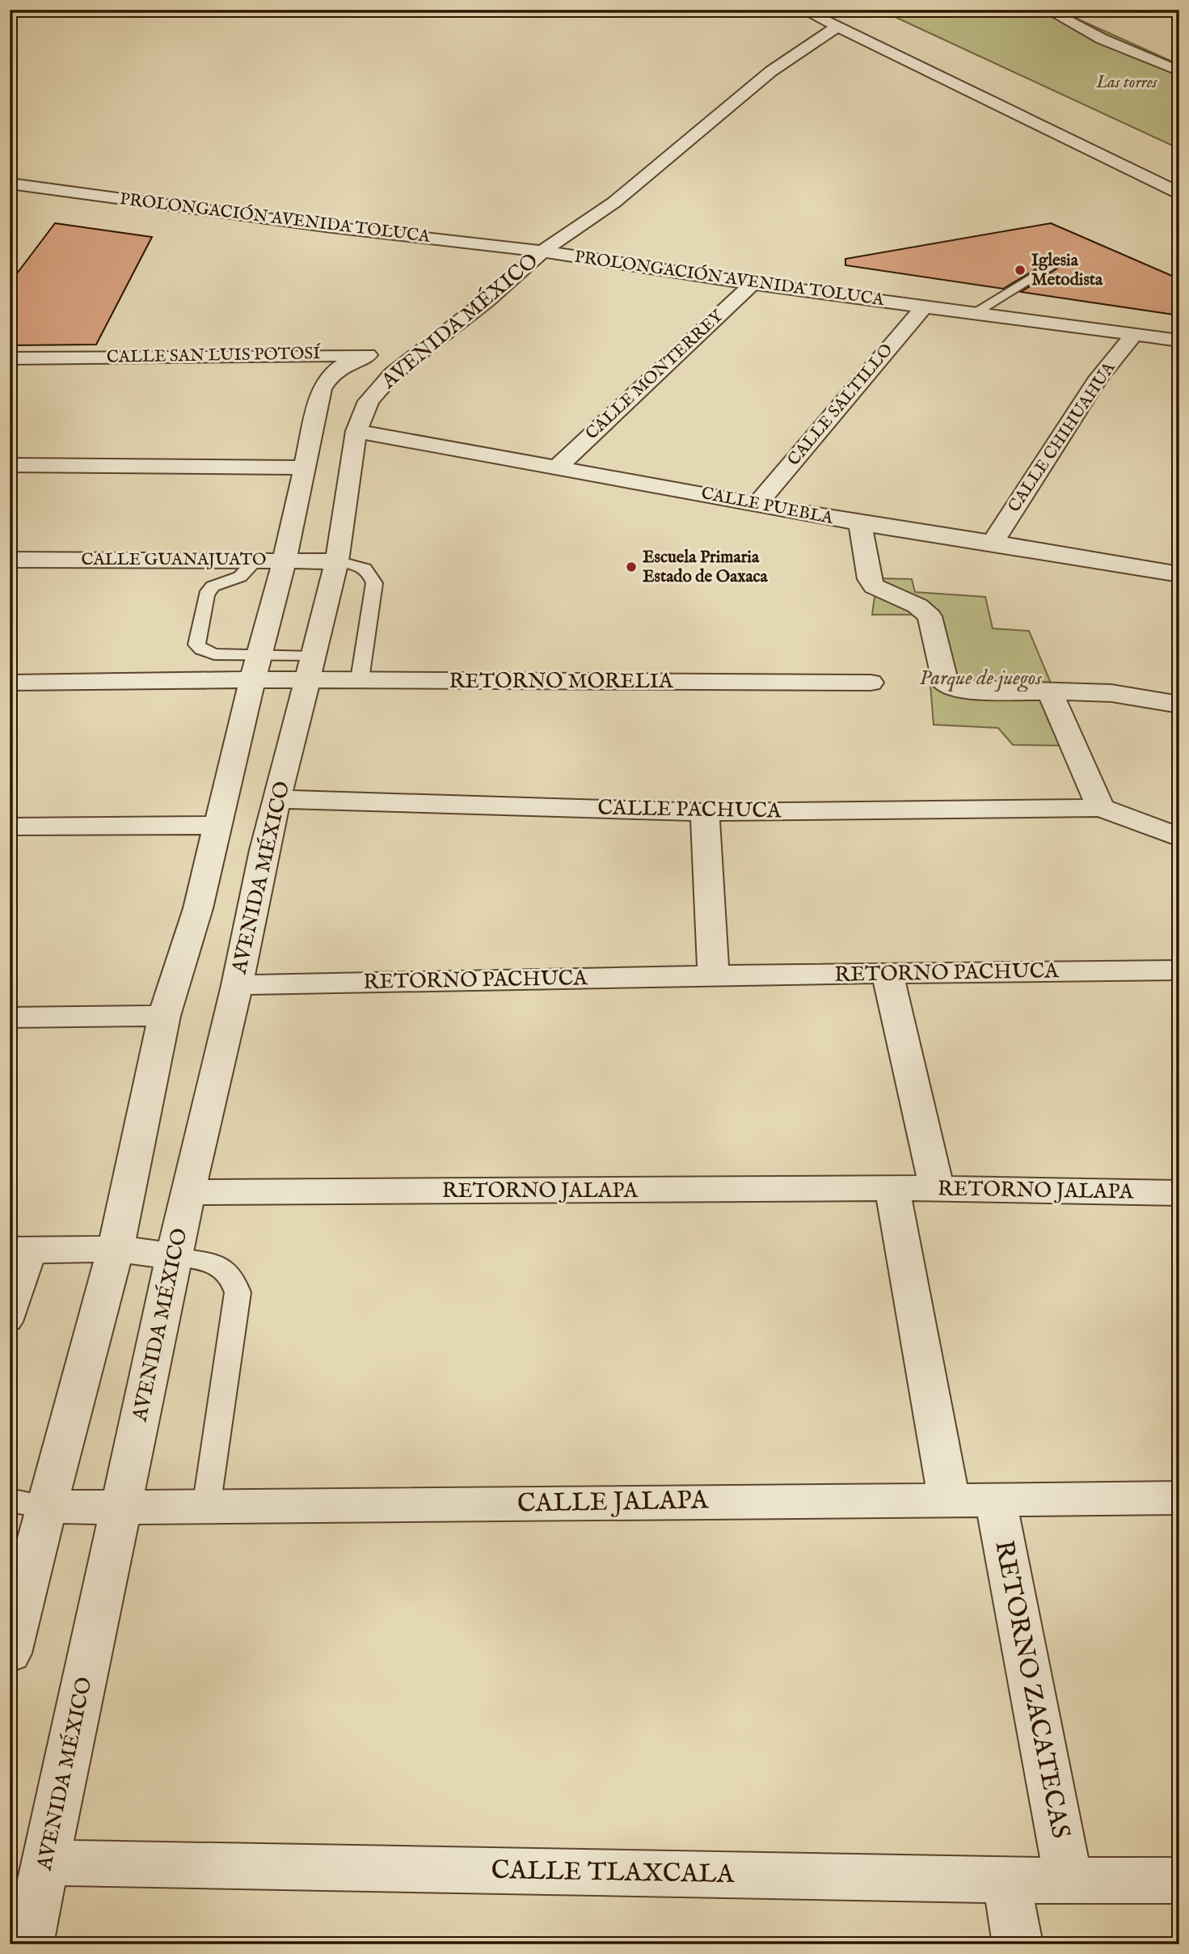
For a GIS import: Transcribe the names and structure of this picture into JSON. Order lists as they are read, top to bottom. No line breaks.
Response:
{"streets":{"street":["PROLONGACIÓN AVENIDA TOLUCA","AVENIDA MÉXICO","CALLE SAN LUIS POTOSÍ","CALLE MONTERREY","CALLE SALTILLO","CALLE CHIHUAHUA","CALLE PUEBLA","CALLE GUANAJUATO","RETORNO MORELIA","CALLE PACHUCA","RETORNO PACHUCA","RETORNO JALAPA","CALLE JALAPA","RETORNO ZACATECAS","CALLE TLAXCALA"]},"crossings":[["PROLONGACIÓN AVENIDA TOLUCA","AVENIDA MÉXICO"],["PROLONGACIÓN AVENIDA TOLUCA","CALLE MONTERREY"],["PROLONGACIÓN AVENIDA TOLUCA","CALLE SALTILLO"],["PROLONGACIÓN AVENIDA TOLUCA","CALLE CHIHUAHUA"],["AVENIDA MÉXICO","CALLE SAN LUIS POTOSÍ"],["AVENIDA MÉXICO","CALLE PUEBLA"],["AVENIDA MÉXICO","CALLE GUANAJUATO"],["AVENIDA MÉXICO","RETORNO MORELIA"],["AVENIDA MÉXICO","CALLE PACHUCA"],["AVENIDA MÉXICO","RETORNO PACHUCA"],["AVENIDA MÉXICO","RETORNO JALAPA"],["AVENIDA MÉXICO","CALLE JALAPA"],["AVENIDA MÉXICO","CALLE TLAXCALA"],["CALLE MONTERREY","CALLE PUEBLA"],["CALLE SALTILLO","CALLE PUEBLA"],["CALLE CHIHUAHUA","CALLE PUEBLA"],["CALLE JALAPA","RETORNO ZACATECAS"],["RETORNO ZACATECAS","CALLE TLAXCALA"]],"parks":["Las torres","Parque de juegos"],"places":["Iglesia Metodista","Escuela Primaria Estado de Oaxaca"]}
